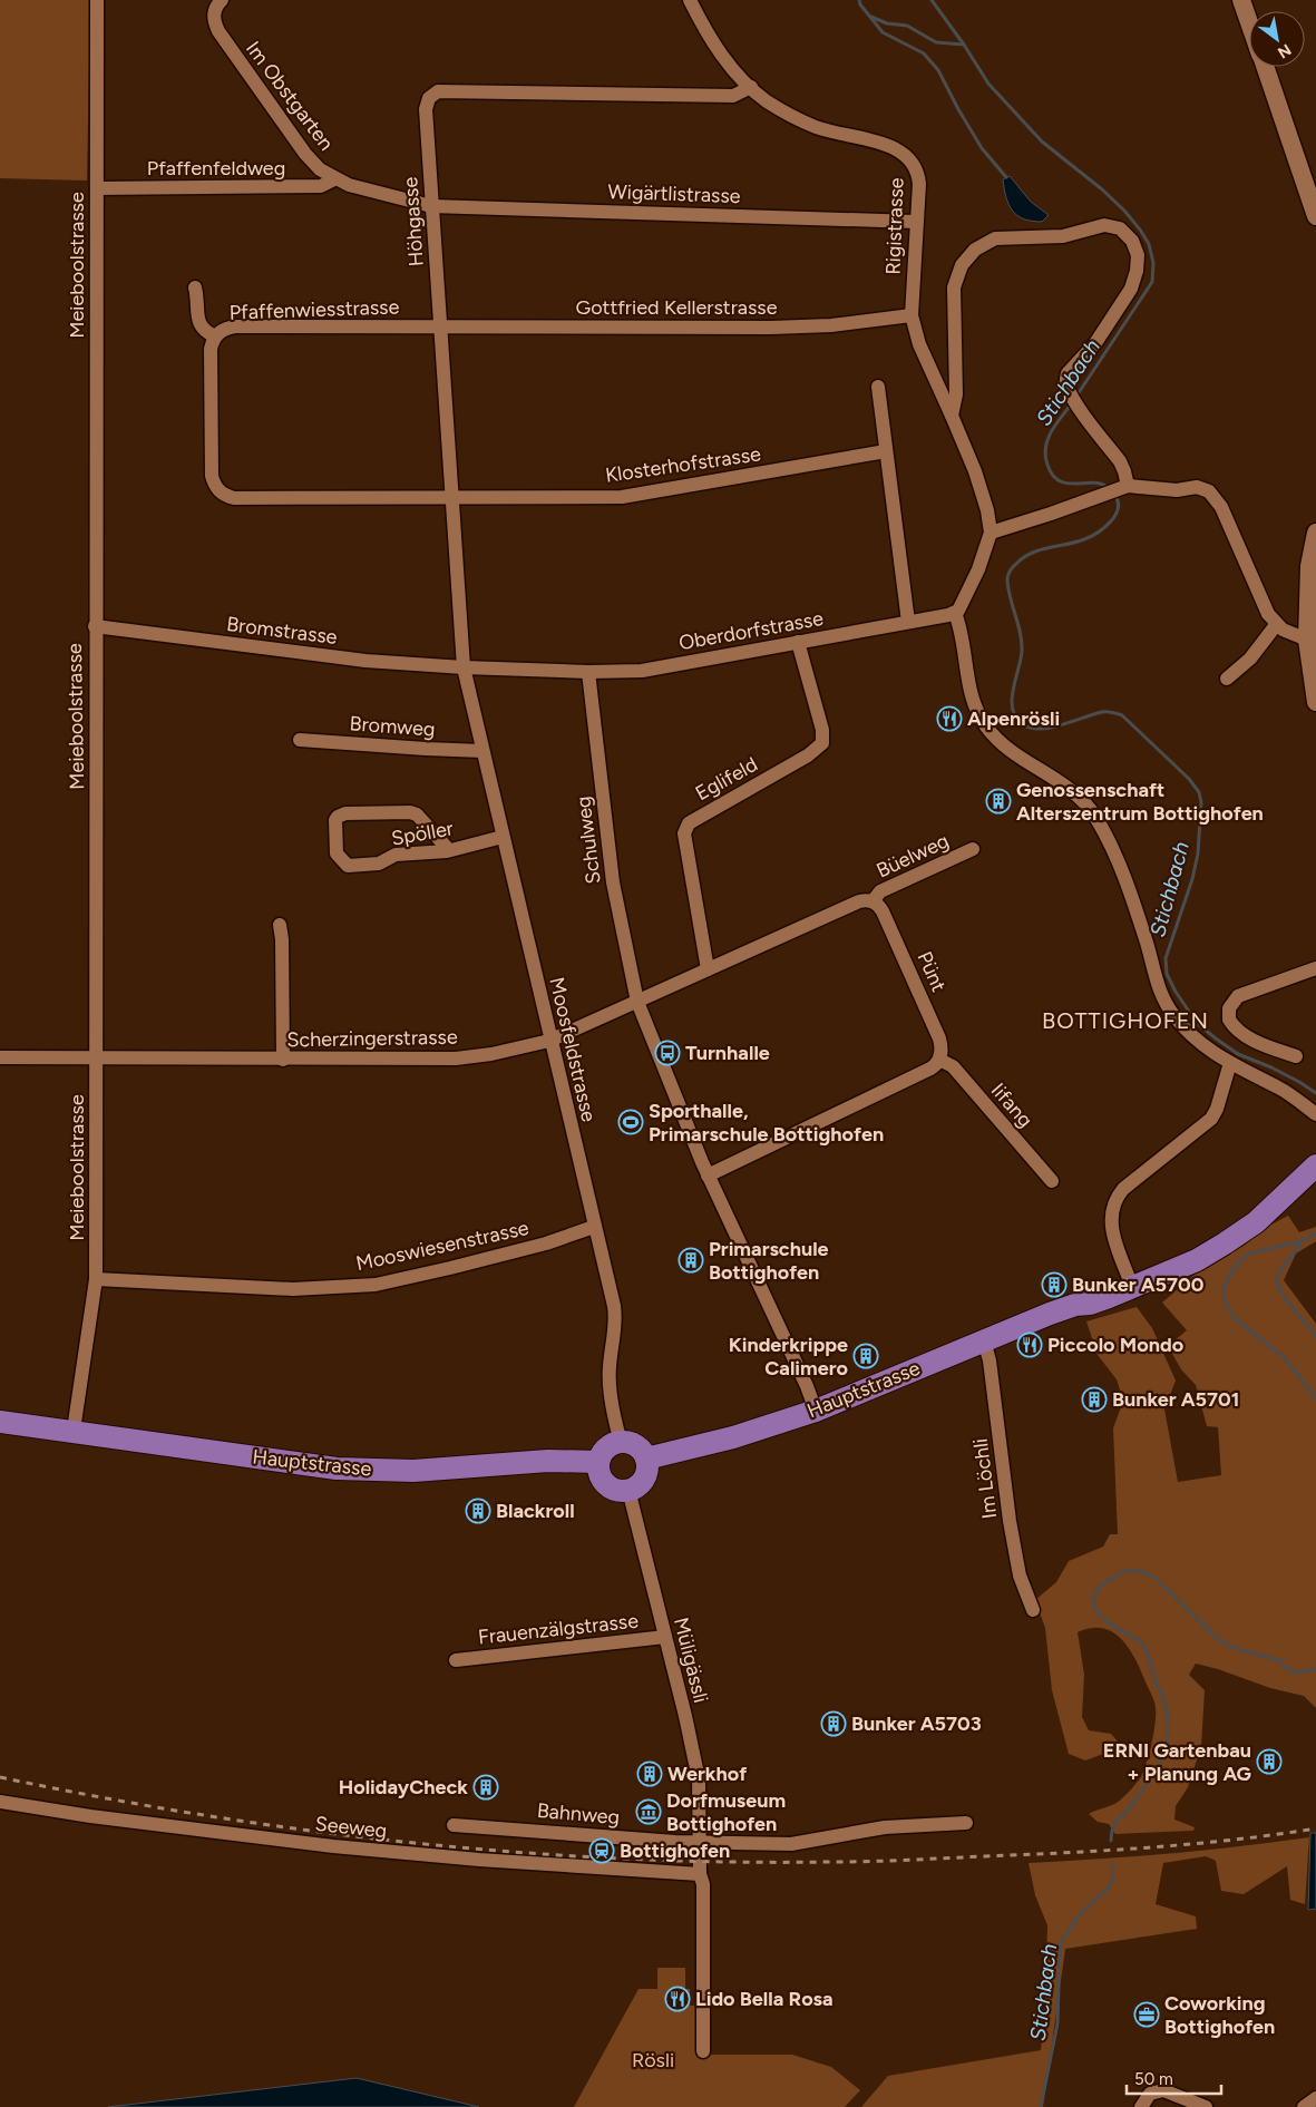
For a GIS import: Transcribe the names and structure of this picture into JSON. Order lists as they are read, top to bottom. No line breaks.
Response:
{"streets":{"main road":["Hauptstrasse"],"street":["Im Obstgarten","Pfaffenfeldweg","Wigärtlistrasse","Höhgasse","Rigistrasse","Meieboolstrasse","Gottfried Kellerstrasse","Pfaffenwiesstrasse","Klosterhofstrasse","Bromstrasse","Oberdorfstrasse","Bromweg","Eglifeld","Spöller","Schulweg","Büelweg","Pünt","Scherzingerstrasse","Moosfeldstrasse","Iifang","Mooswiesenstrasse","Im Löchli","Frauenzälgstrasse","Müligässli","Bahnweg","Seeweg"]},"crossings":[["Im Obstgarten","Pfaffenfeldweg"],["Im Obstgarten","Wigärtlistrasse"],["Im Obstgarten","Höhgasse"],["Pfaffenfeldweg","Meieboolstrasse"],["Wigärtlistrasse","Höhgasse"],["Wigärtlistrasse","Rigistrasse"],["Höhgasse","Rigistrasse"],["Höhgasse","Gottfried Kellerstrasse"],["Höhgasse","Pfaffenwiesstrasse"],["Höhgasse","Klosterhofstrasse"],["Höhgasse","Bromstrasse"],["Höhgasse","Oberdorfstrasse"],["Höhgasse","Moosfeldstrasse"],["Rigistrasse","Gottfried Kellerstrasse"],["Meieboolstrasse","Bromstrasse"],["Meieboolstrasse","Scherzingerstrasse"],["Meieboolstrasse","Mooswiesenstrasse"],["Meieboolstrasse","Hauptstrasse"],["Gottfried Kellerstrasse","Pfaffenwiesstrasse"],["Pfaffenwiesstrasse","Klosterhofstrasse"],["Bromstrasse","Oberdorfstrasse"],["Bromstrasse","Moosfeldstrasse"],["Oberdorfstrasse","Eglifeld"],["Oberdorfstrasse","Schulweg"],["Oberdorfstrasse","Moosfeldstrasse"],["Bromweg","Moosfeldstrasse"],["Spöller","Moosfeldstrasse"],["Schulweg","Scherzingerstrasse"],["Schulweg","Hauptstrasse"],["Büelweg","Pünt"],["Pünt","Iifang"],["Scherzingerstrasse","Moosfeldstrasse"],["Moosfeldstrasse","Mooswiesenstrasse"],["Moosfeldstrasse","Hauptstrasse"],["Moosfeldstrasse","Müligässli"],["Hauptstrasse","Im Löchli"],["Hauptstrasse","Müligässli"],["Frauenzälgstrasse","Müligässli"],["Müligässli","Bahnweg"],["Müligässli","Seeweg"]],"districts":["BOTTIGHOFEN"],"water":["Stichbach"],"parks":["Rösli"],"places":{"restaurant":["Alpenrösli","Piccolo Mondo","Lido Bella Rosa"],"building":["Genossenschaft Alterszentrum Bottighofen","Primarschule Bottighofen","Bunker A5700","Kinderkrippe Calimero","Bunker A5701","Blackroll","Bunker A5703","ERNI Gartenbau + Planung AG","Werkhof","HolidayCheck"],"bus stop":["Turnhalle"],"sports":["Sporthalle, Primarschule Bottighofen"],"museum":["Dorfmuseum Bottighofen"],"station":["Bottighofen"],"office":["Coworking Bottighofen"]},"scale_bar":"50 m","north":"bottom right"}
